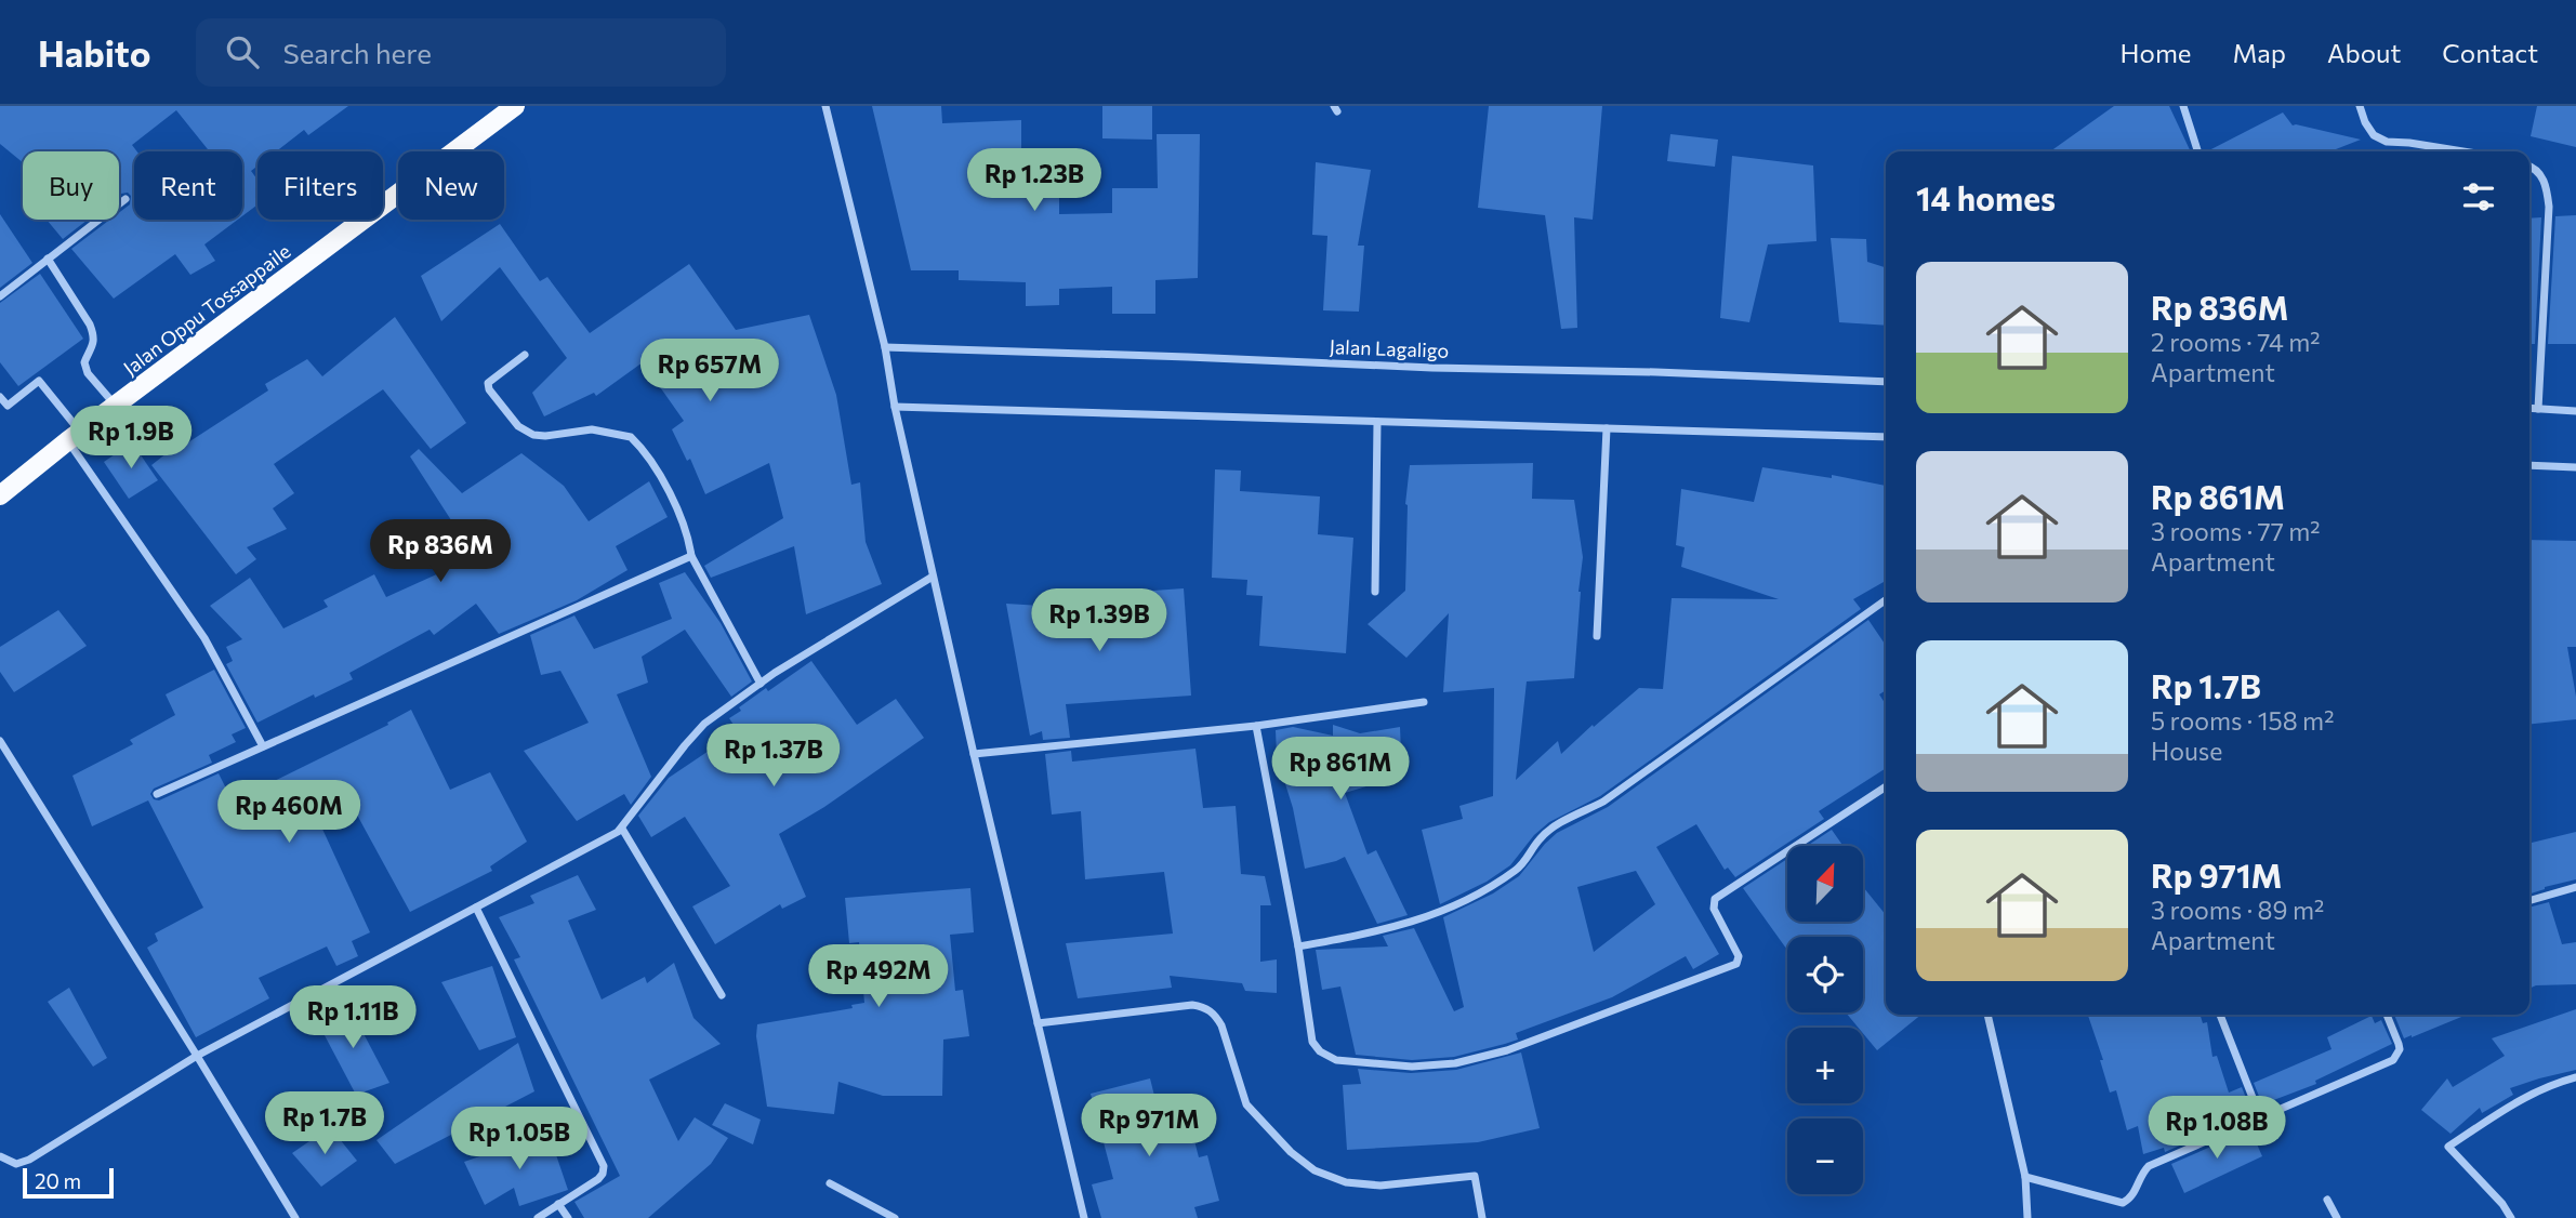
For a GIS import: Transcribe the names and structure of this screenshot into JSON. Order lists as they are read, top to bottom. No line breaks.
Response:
{"streets":{"main road":["Jalan Oppu Tossappaile"],"street":["Jalan Lagaligo"]},"scale_bar":"20 m","north":"top right","page":{"header":"Habito","search":"Search here","nav":["Home","Map","About","Contact"],"price":["Rp 1.23B","Rp 657M","Rp 1.9B","Rp 836M","Rp 1.39B","Rp 1.37B","Rp 861M","Rp 460M","Rp 492M","Rp 1.11B","Rp 1.7B","Rp 971M","Rp 1.08B","Rp 1.05B"],"chip":["Buy","Rent","Filters","New"],"heading":"14 homes","list":[{"name":"Rp 836M","note":"2 rooms · 74 m² · Apartment"},{"name":"Rp 861M","note":"3 rooms · 77 m² · Apartment"},{"name":"Rp 1.7B","note":"5 rooms · 158 m² · House"},{"name":"Rp 971M","note":"3 rooms · 89 m² · Apartment"}],"map_buttons":["+","−"],"scale":"20 m"}}
